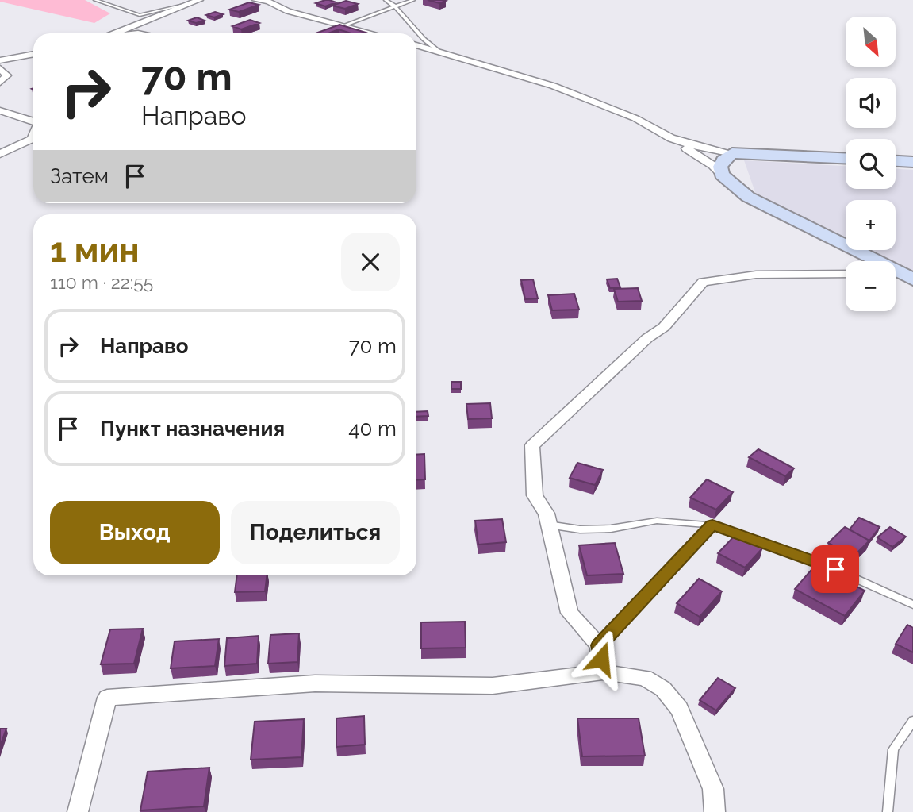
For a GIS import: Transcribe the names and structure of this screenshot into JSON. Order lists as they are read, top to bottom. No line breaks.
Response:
{"north":"bottom right","page":{"map_buttons":["+","−"],"turn":["70 m","Направо"],"then":"Затем","heading":["1 мин","110 m · 22:55"],"list":[{"name":"Направо","value":"70 m"},{"name":"Пункт назначения","value":"40 m"}],"buttons":["Выход","Поделиться"]}}
